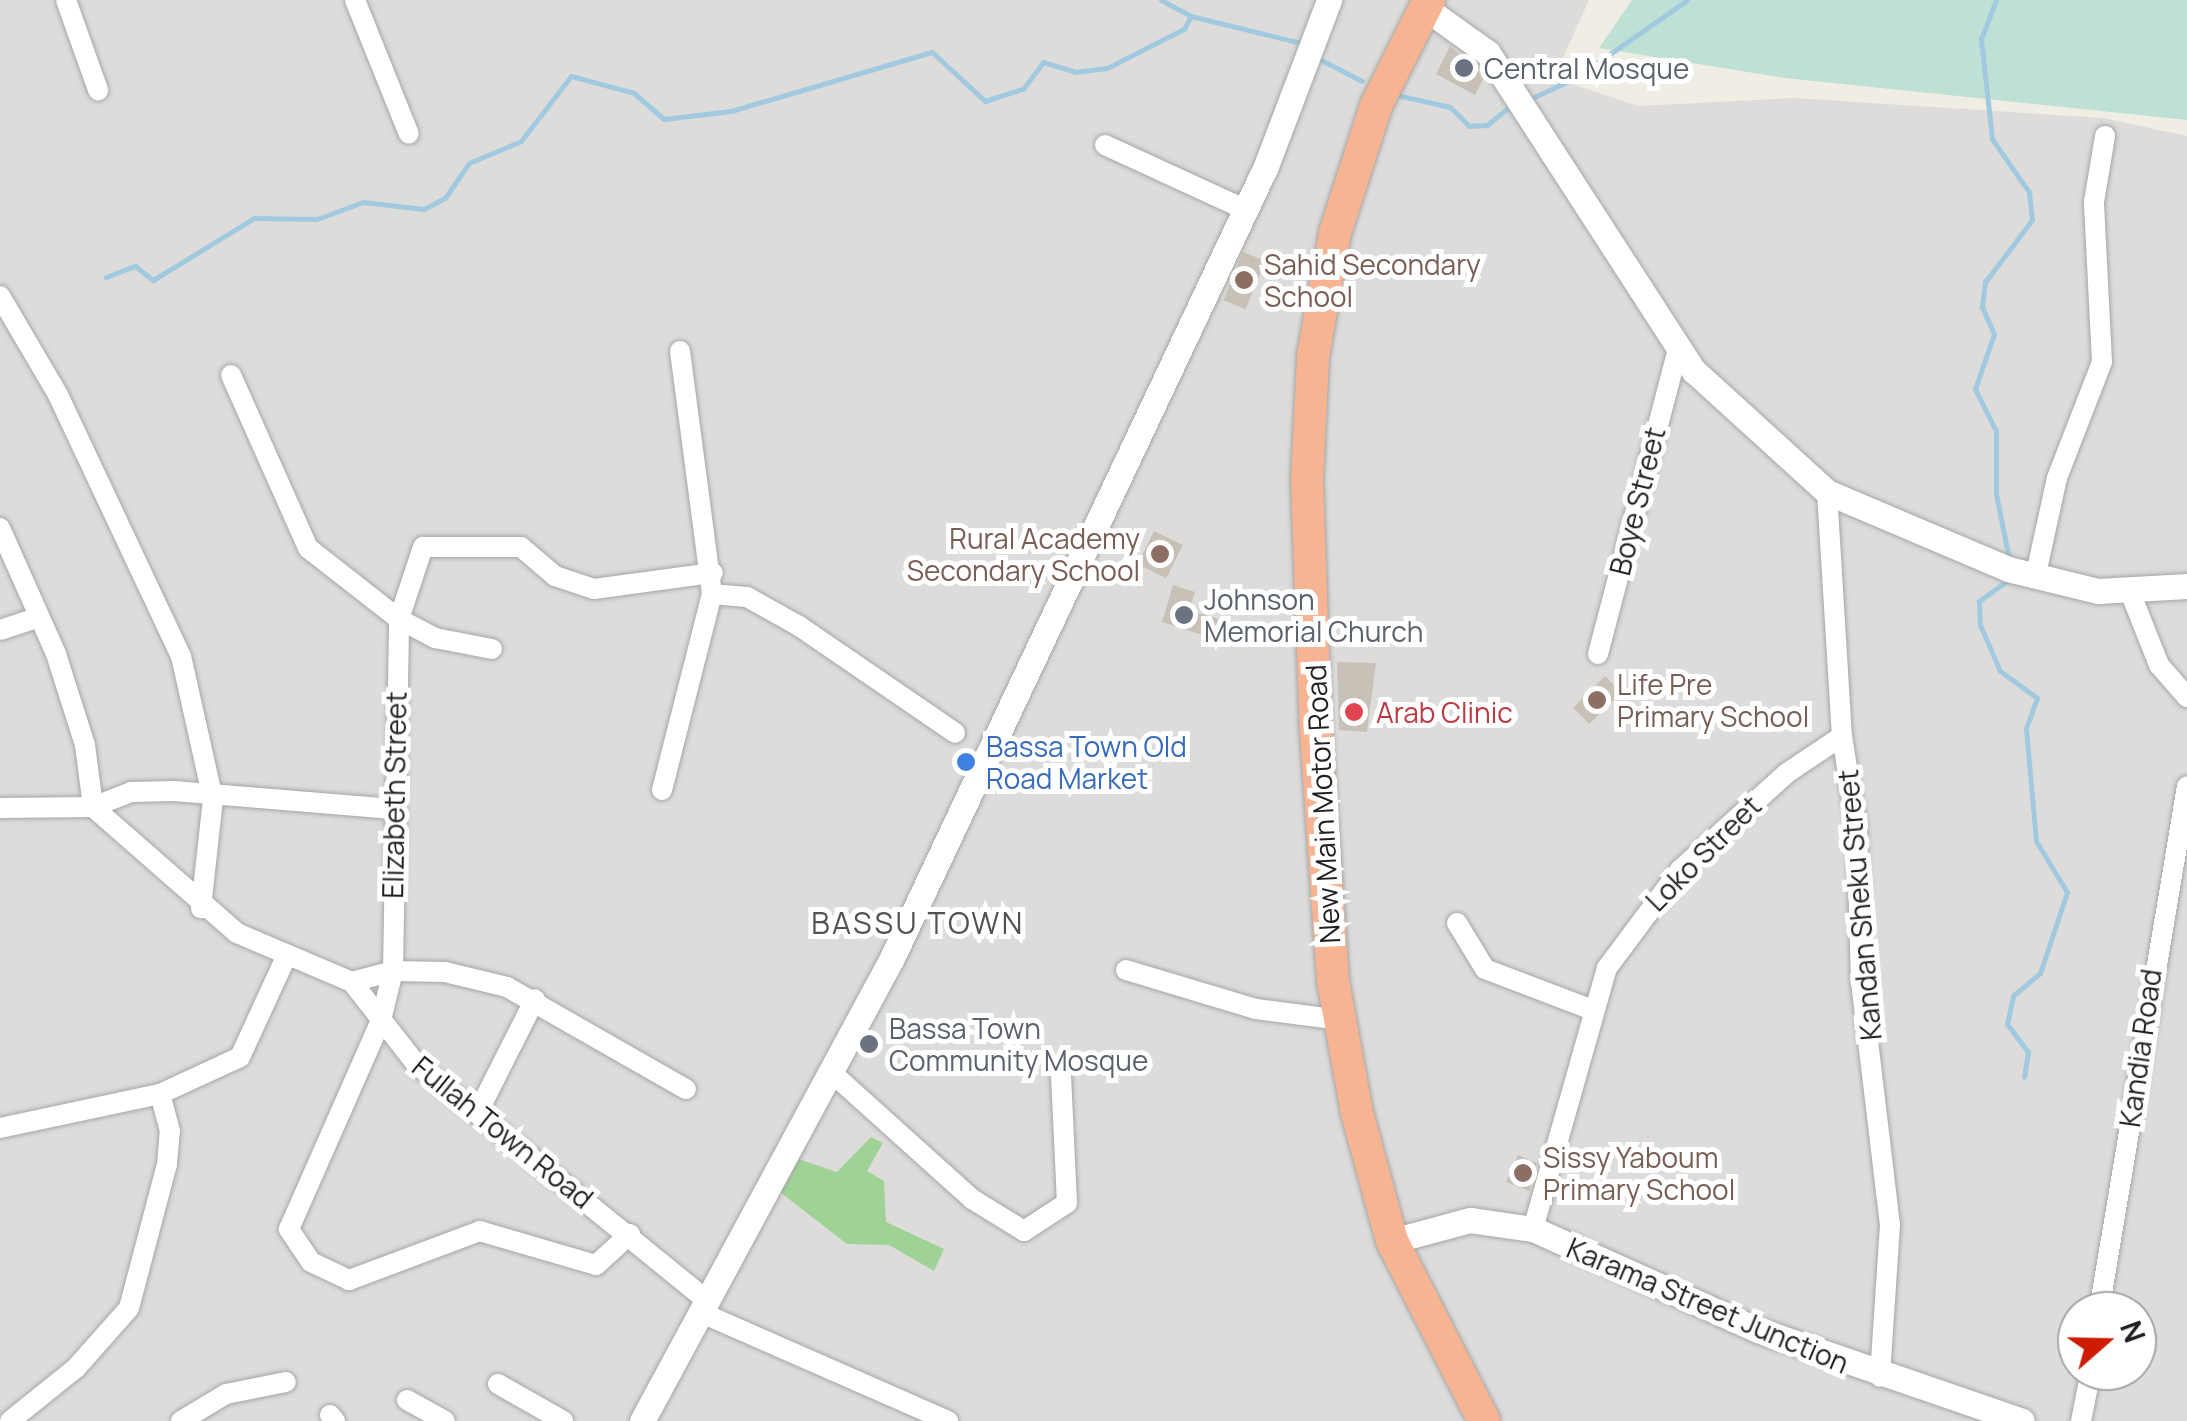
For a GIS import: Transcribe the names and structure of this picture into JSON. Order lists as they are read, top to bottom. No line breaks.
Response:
{"streets":{"highway":["New Main Motor Road"],"street":["Boye Street","Elizabeth Street","Loko Street","Kandan Sheku Street","Kandia Road","Fullah Town Road","Karama Street Junction"]},"crossings":[["Elizabeth Street","Fullah Town Road"],["New Main Motor Road","Karama Street Junction"],["Loko Street","Kandan Sheku Street"],["Loko Street","Karama Street Junction"],["Kandan Sheku Street","Karama Street Junction"]],"districts":["BASSU TOWN"],"places":["Central Mosque","Sahid Secondary School","Rural Academy Secondary School","Johnson Memorial Church","Life Pre Primary School","Arab Clinic","Bassa Town Old Road Market","Bassa Town Community Mosque","Sissy Yaboum Primary School"],"north":"right"}
